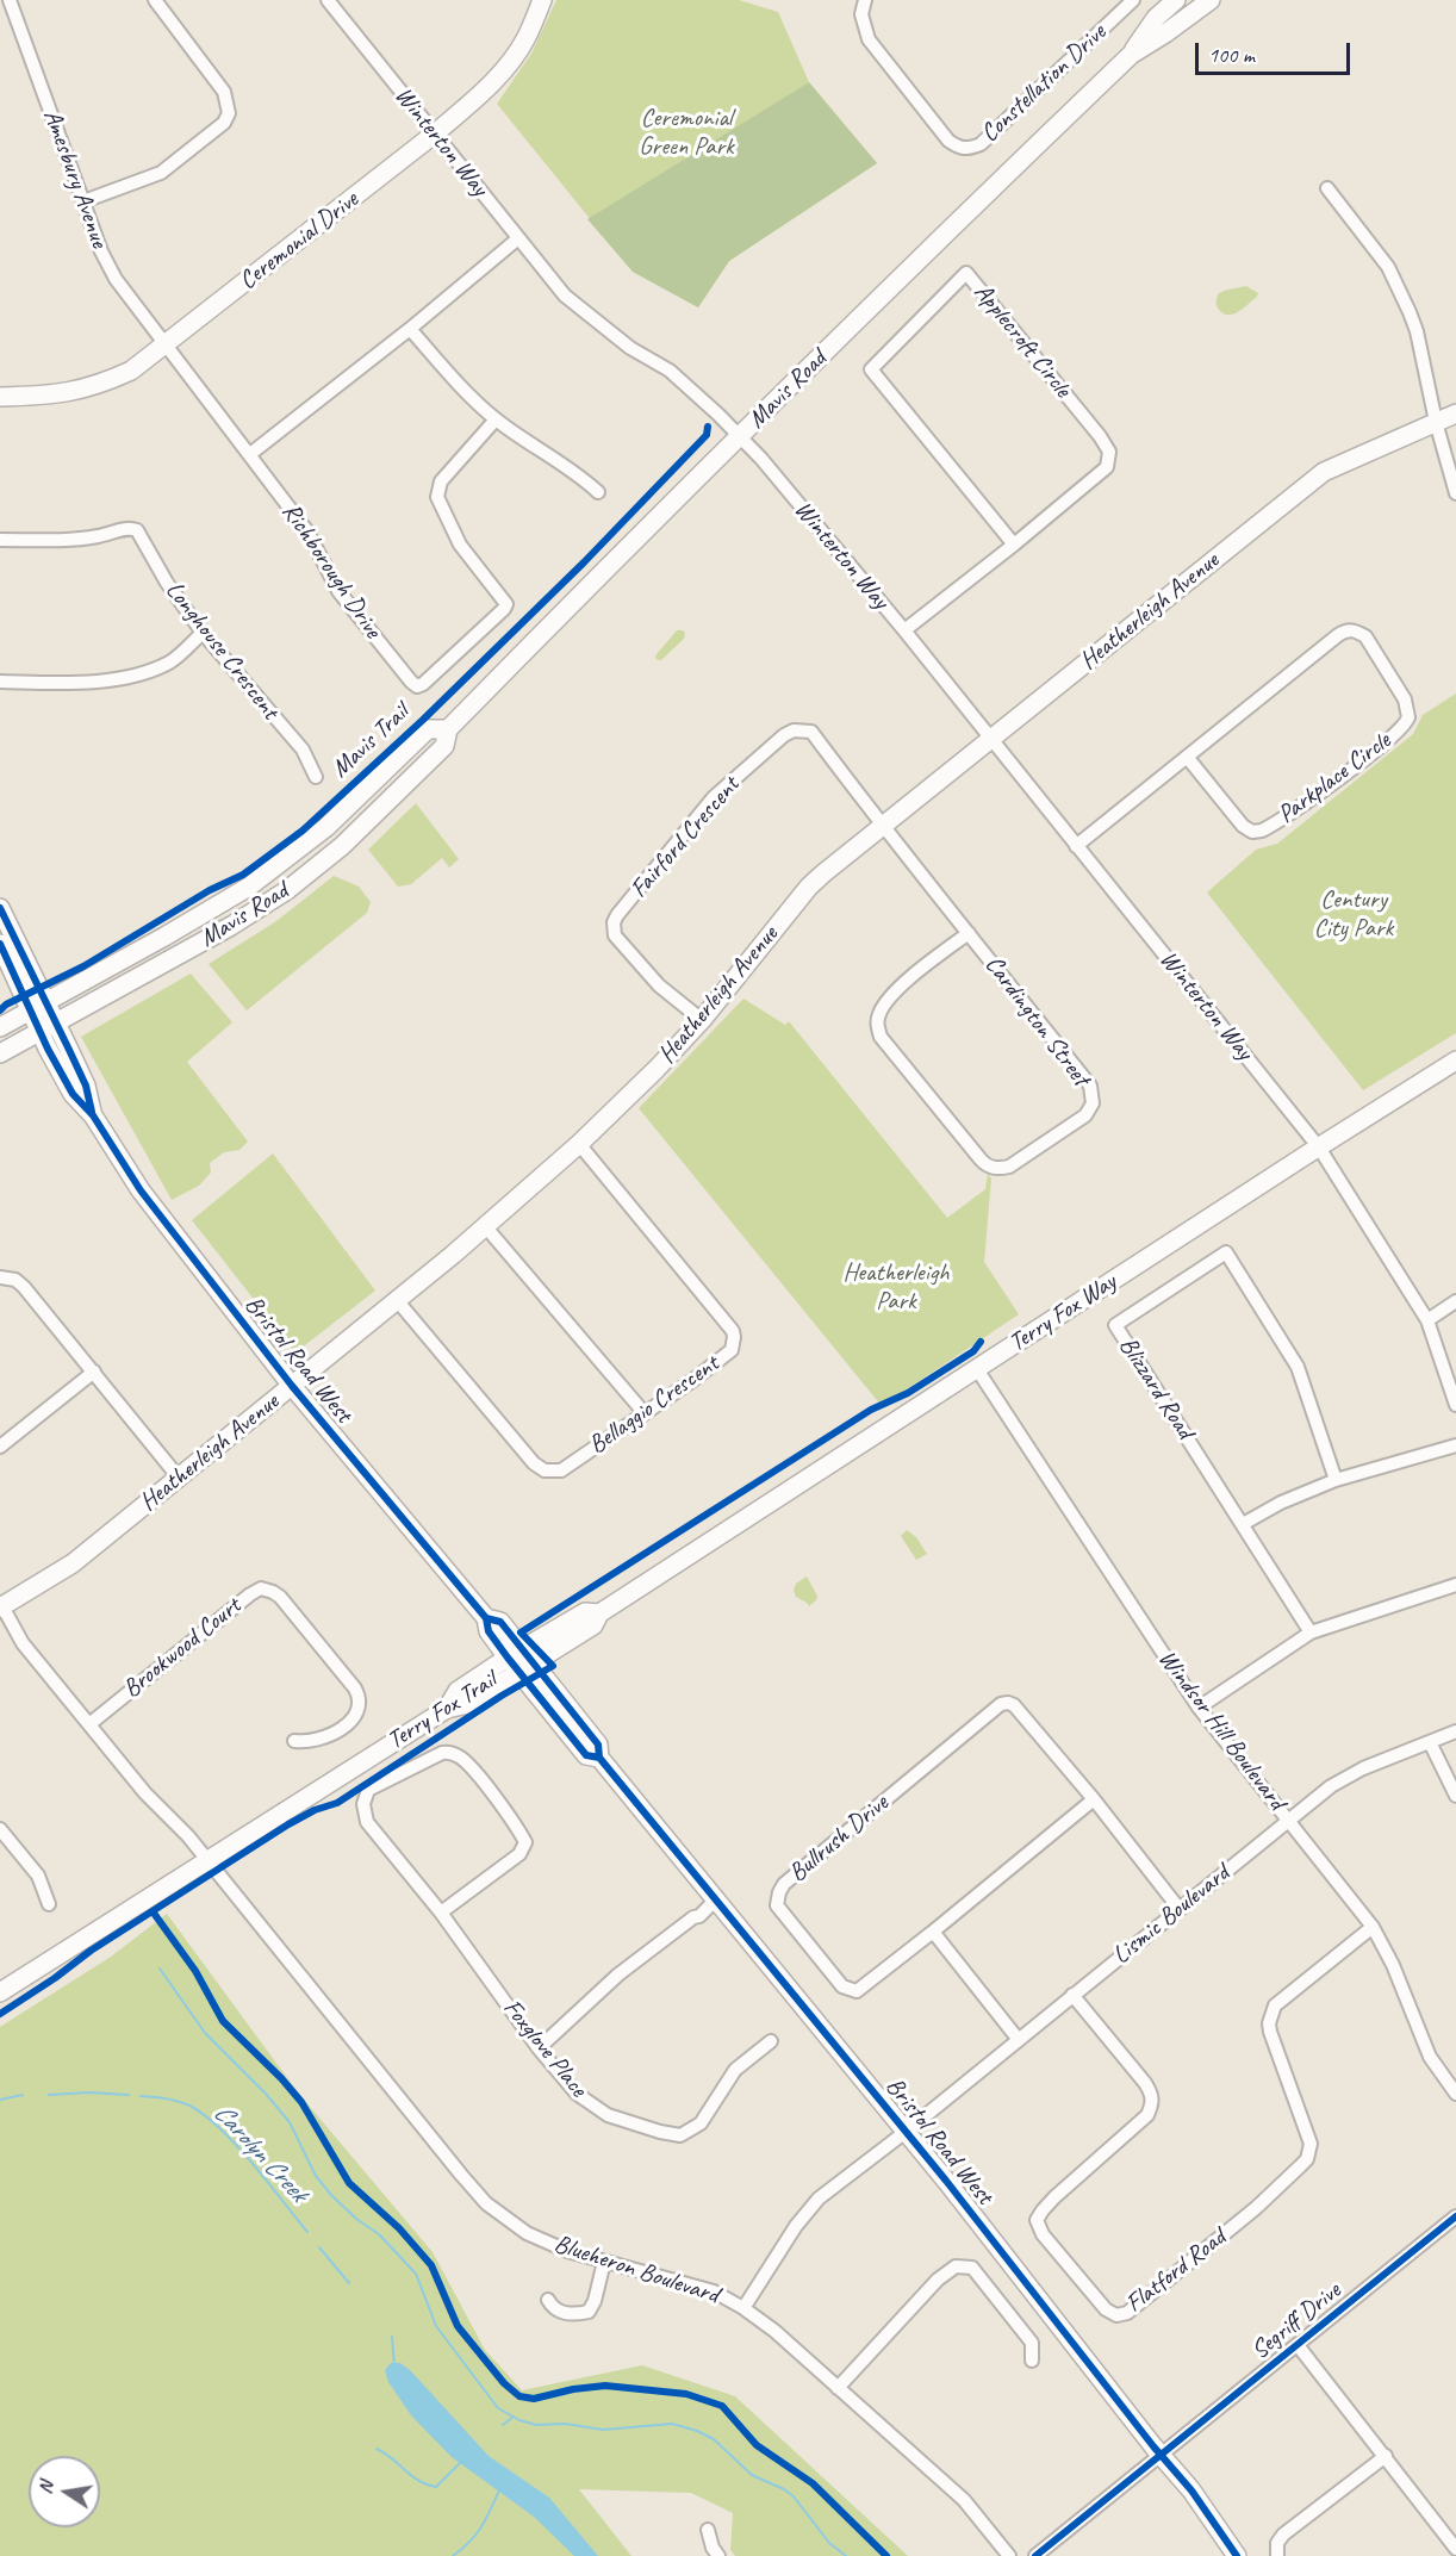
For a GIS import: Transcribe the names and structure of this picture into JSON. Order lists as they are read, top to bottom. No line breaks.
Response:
{"streets":{"street":["Constellation Drive","Winterton Way","Amesbury Avenue","Ceremonial Drive","Applecroft Circle","Mavis Road","Richborough Drive","Heatherleigh Avenue","Longhouse Crescent","Parkplace Circle","Fairford Crescent","Cardington Street","Terry Fox Way","Bristol Road West","Blizzard Road","Bellaggio Crescent","Brookwood Court","Windsor Hill Boulevard","Bullrush Drive","Lismic Boulevard","Foxglove Place","Blueheron Boulevard","Flatford Road","Segriff Drive"],"cycle path":["Mavis Trail","Terry Fox Trail"]},"crossings":[["Winterton Way","Ceremonial Drive"],["Winterton Way","Applecroft Circle"],["Winterton Way","Mavis Road"],["Winterton Way","Heatherleigh Avenue"],["Winterton Way","Parkplace Circle"],["Winterton Way","Terry Fox Way"],["Amesbury Avenue","Ceremonial Drive"],["Amesbury Avenue","Richborough Drive"],["Ceremonial Drive","Richborough Drive"],["Mavis Road","Bristol Road West"],["Heatherleigh Avenue","Fairford Crescent"],["Heatherleigh Avenue","Cardington Street"],["Heatherleigh Avenue","Bristol Road West"],["Heatherleigh Avenue","Bellaggio Crescent"],["Heatherleigh Avenue","Blueheron Boulevard"],["Fairford Crescent","Cardington Street"],["Terry Fox Way","Bristol Road West"],["Terry Fox Way","Windsor Hill Boulevard"],["Terry Fox Way","Blueheron Boulevard"],["Bristol Road West","Lismic Boulevard"],["Bristol Road West","Segriff Drive"],["Brookwood Court","Blueheron Boulevard"],["Windsor Hill Boulevard","Lismic Boulevard"],["Windsor Hill Boulevard","Flatford Road"],["Bullrush Drive","Lismic Boulevard"],["Lismic Boulevard","Blueheron Boulevard"],["Lismic Boulevard","Flatford Road"]],"water":["Carolyn Creek"],"parks":["Ceremonial Green Park","Century City Park","Heatherleigh Park"],"scale_bar":"100 m","north":"left"}
